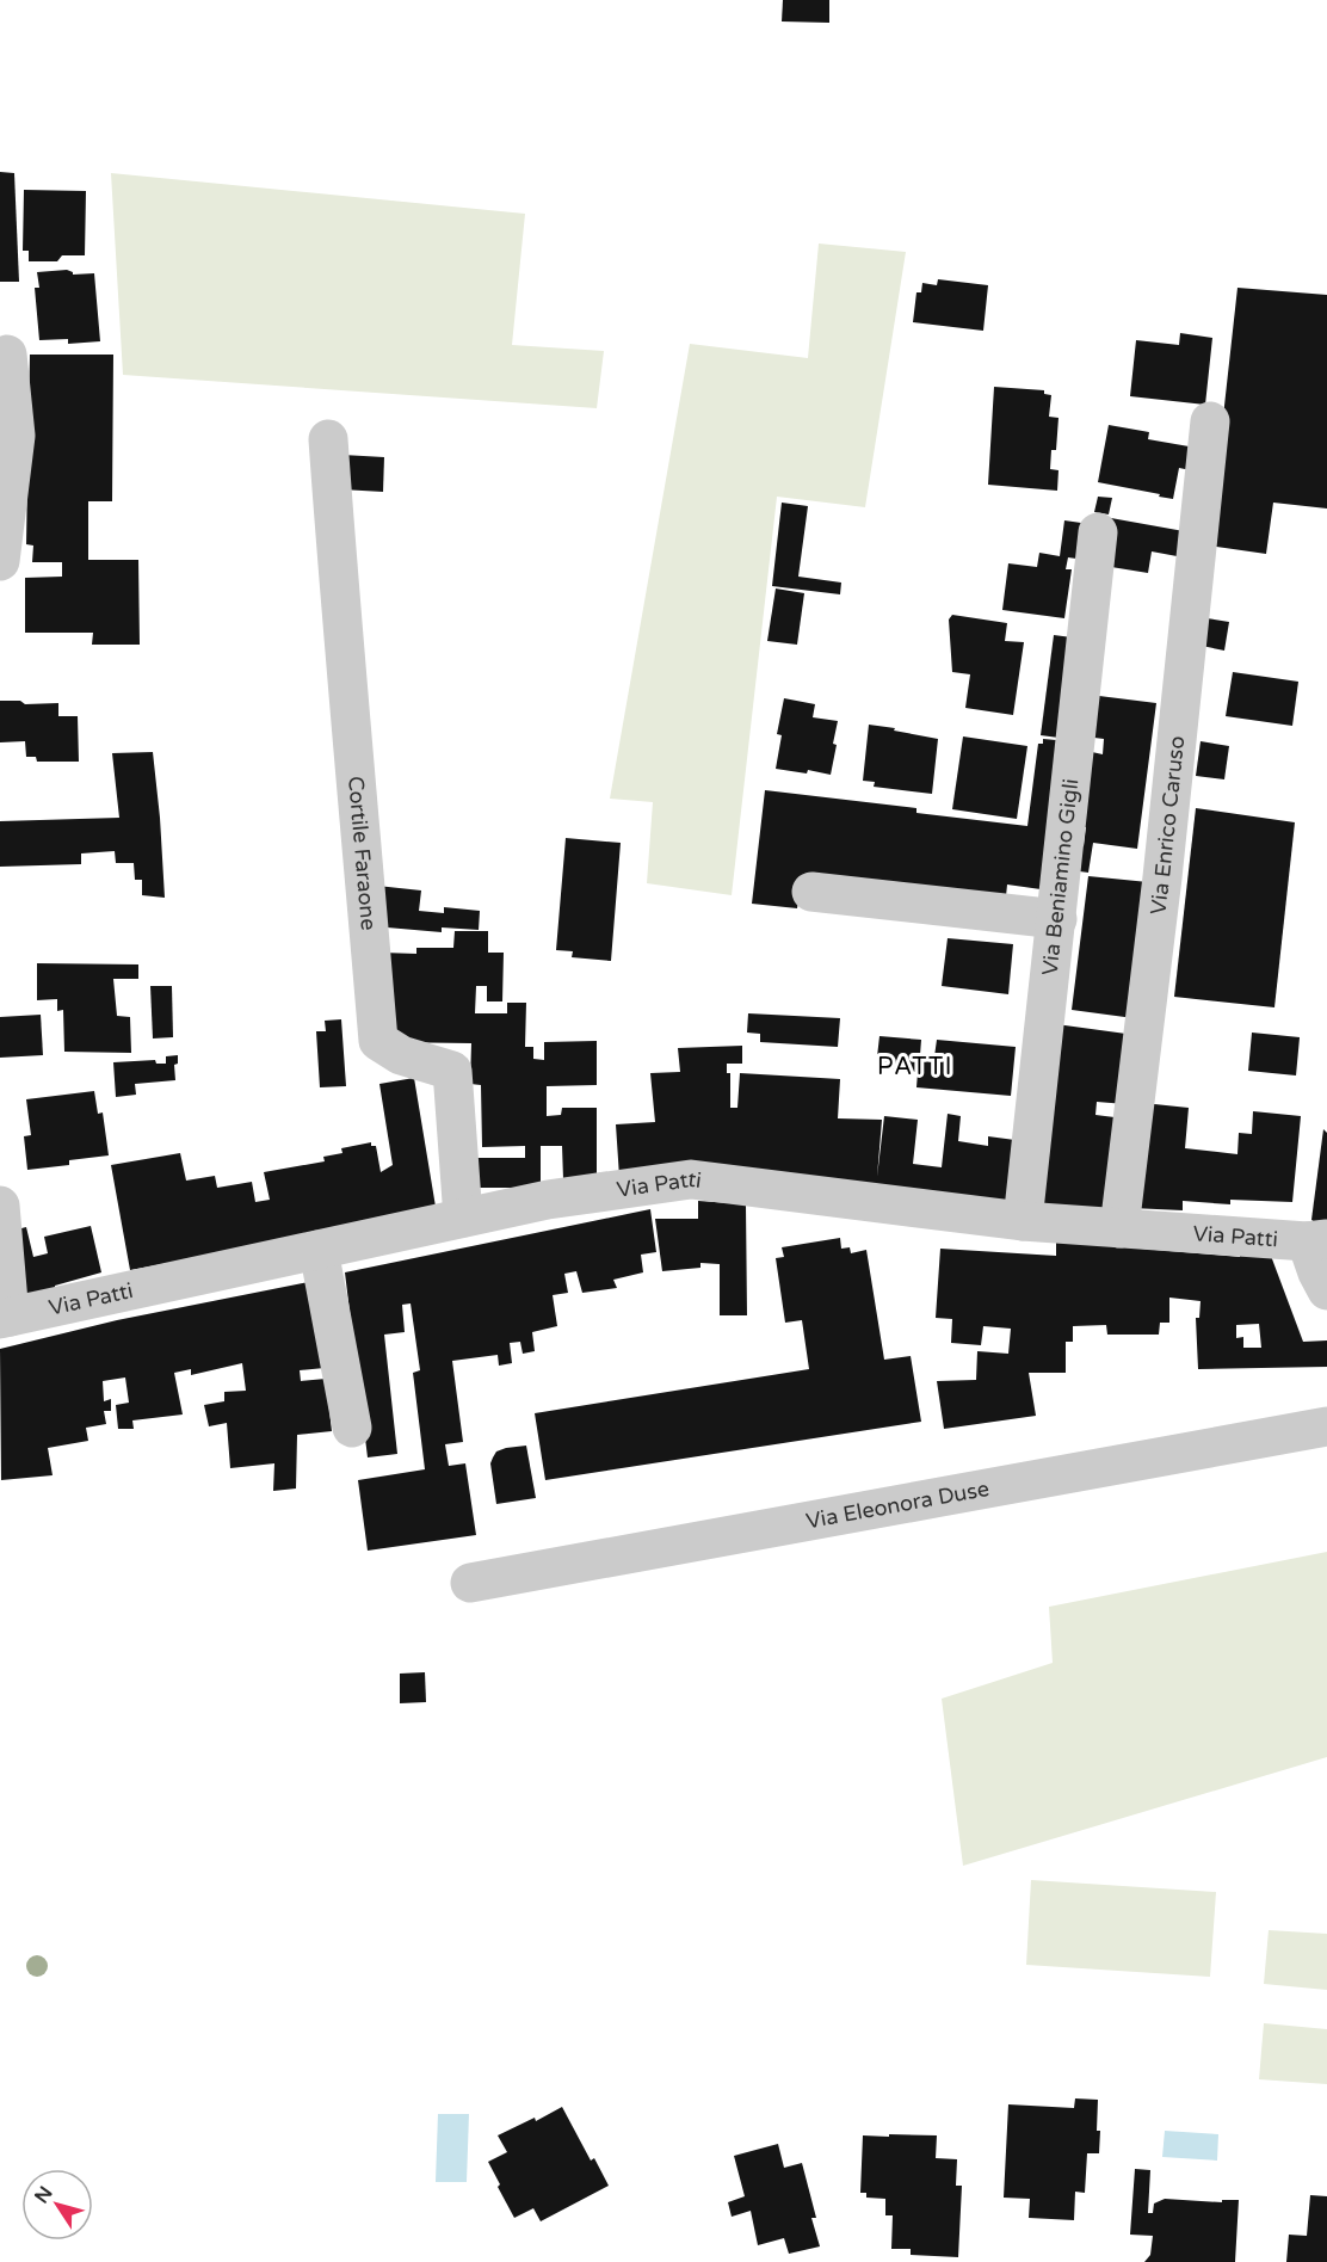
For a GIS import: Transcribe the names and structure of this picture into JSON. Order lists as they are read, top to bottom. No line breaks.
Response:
{"streets":{"street":["Via Enrico Caruso","Cortile Faraone","Via Beniamino Gigli","Via Patti","Via Eleonora Duse"]},"crossings":[["Via Enrico Caruso","Via Patti"],["Cortile Faraone","Via Patti"],["Via Beniamino Gigli","Via Patti"]],"districts":["PATTI"],"north":"top left"}
